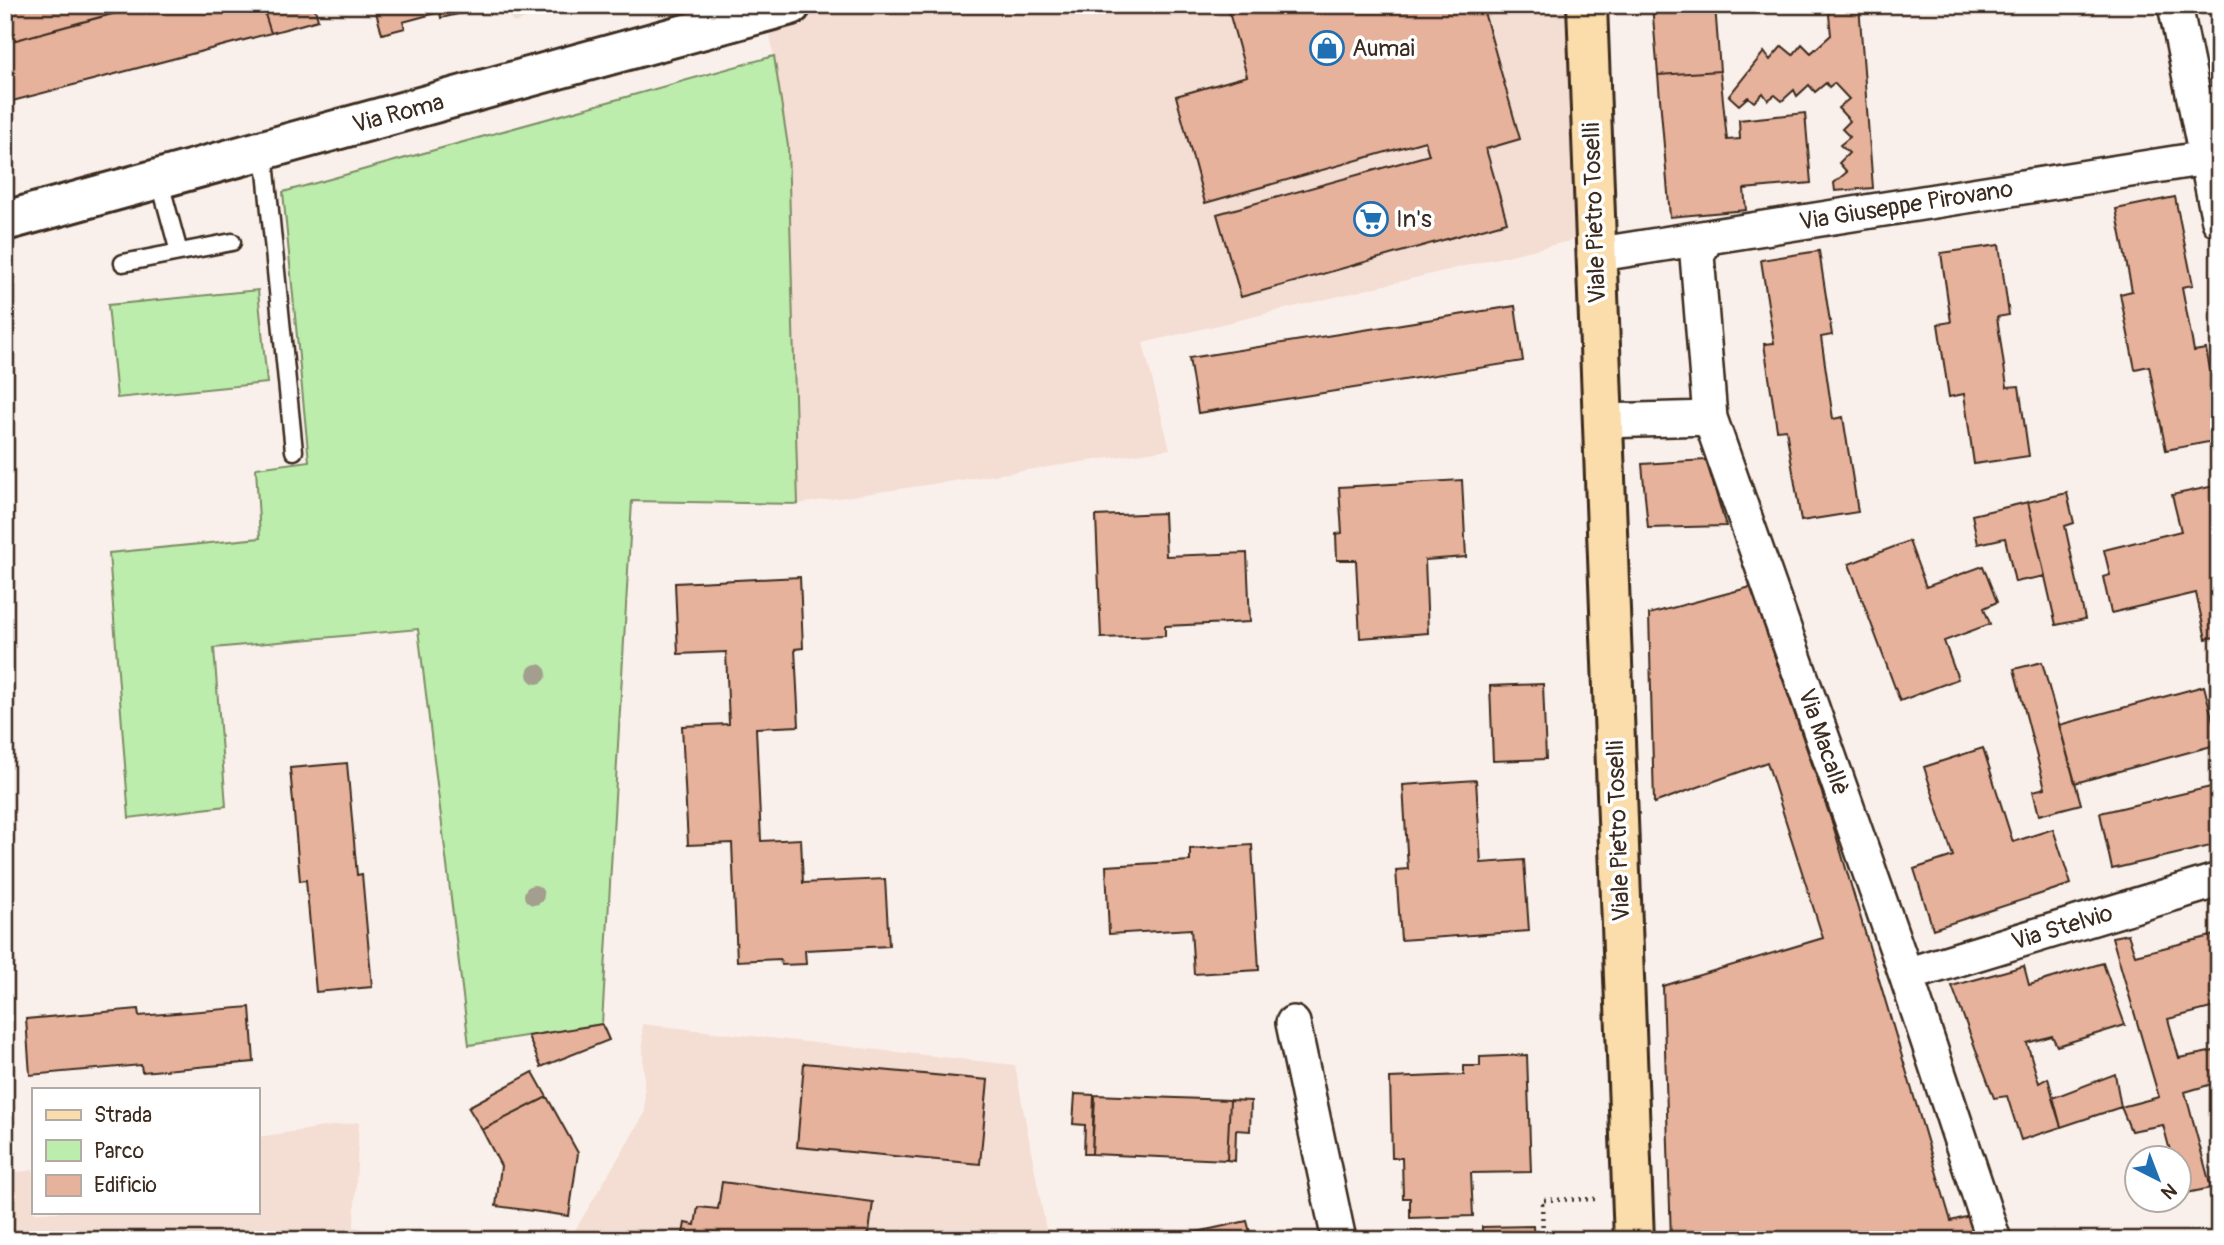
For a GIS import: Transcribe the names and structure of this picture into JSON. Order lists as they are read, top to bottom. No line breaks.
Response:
{"streets":{"main road":["Viale Pietro Toselli"],"street":["Via Roma","Via Giuseppe Pirovano","Via Macallè","Via Stelvio"]},"crossings":[["Via Giuseppe Pirovano","Viale Pietro Toselli"],["Via Giuseppe Pirovano","Via Macallè"],["Via Macallè","Via Stelvio"]],"places":{"shop":["Aumai"],"supermarket":["In's"]},"legend":["Strada","Parco","Edificio"],"north":"bottom right"}
